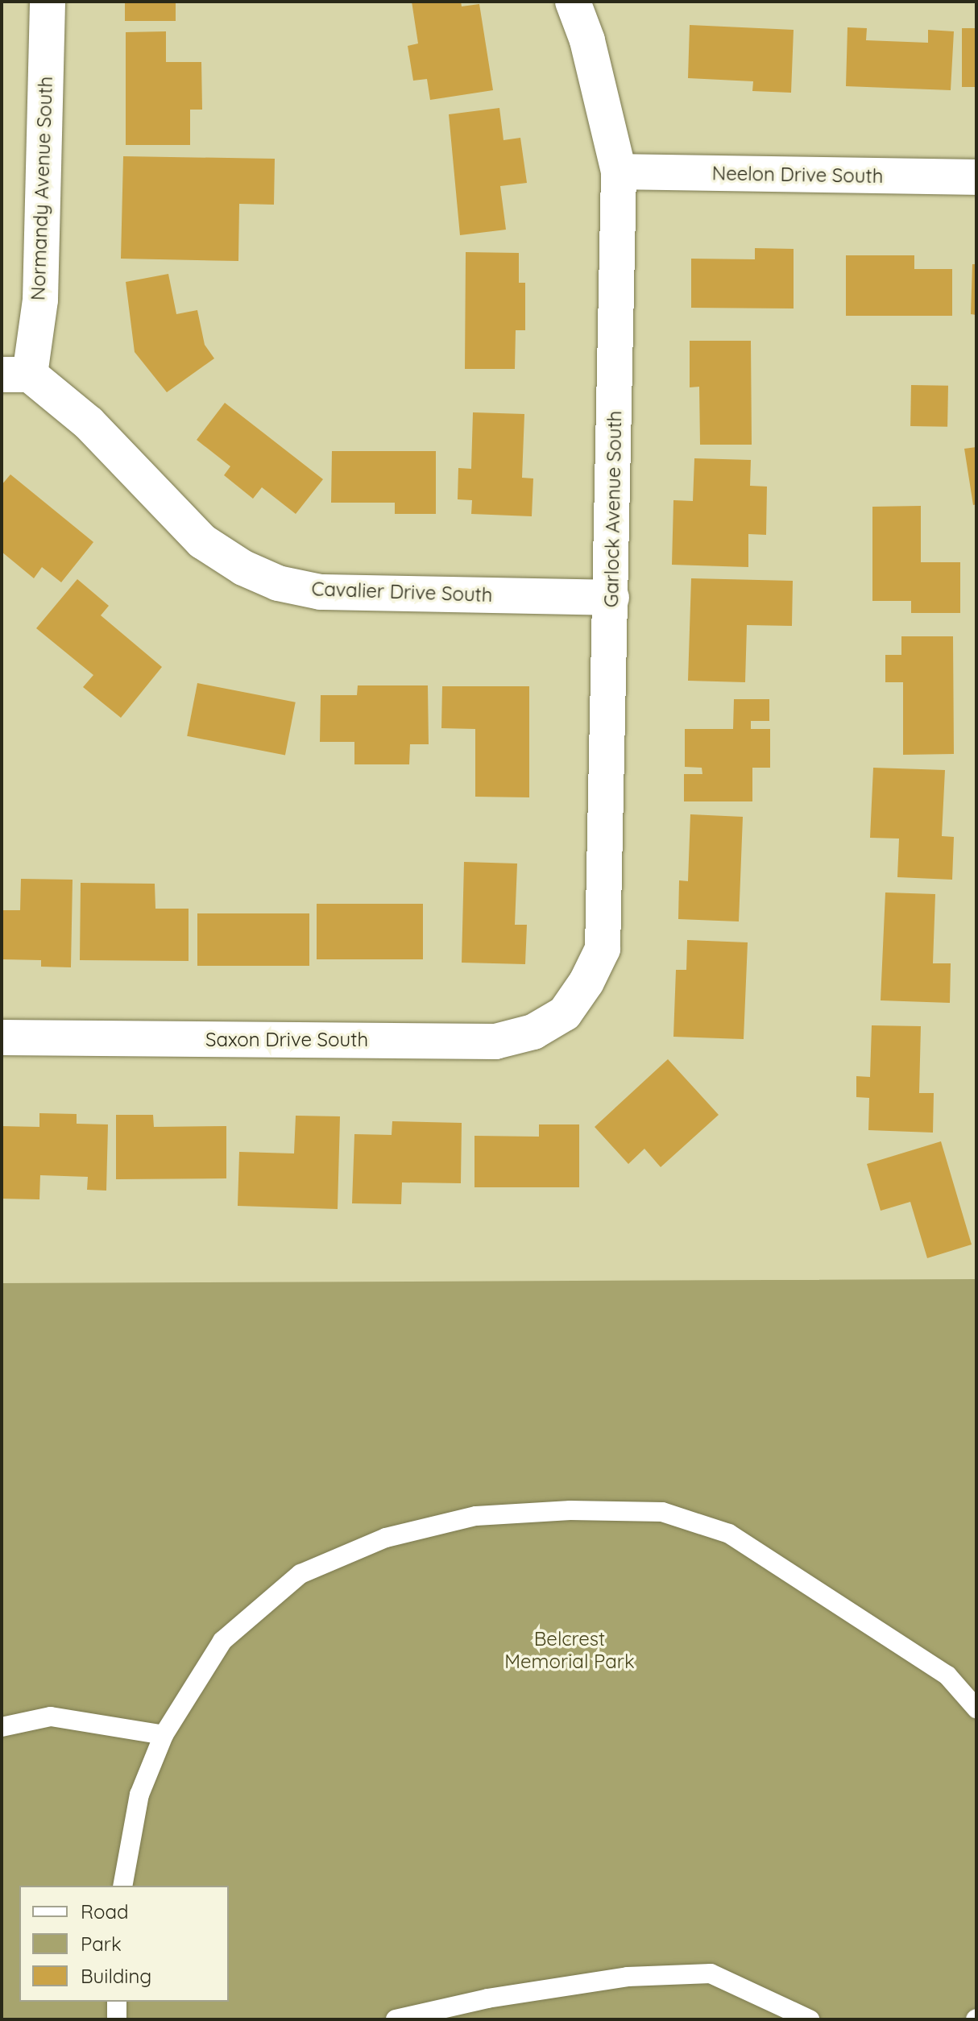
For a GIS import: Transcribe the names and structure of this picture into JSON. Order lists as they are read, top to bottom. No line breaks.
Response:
{"streets":{"street":["Neelon Drive South","Normandy Avenue South","Garlock Avenue South","Cavalier Drive South","Saxon Drive South"]},"crossings":[["Neelon Drive South","Garlock Avenue South"],["Normandy Avenue South","Cavalier Drive South"],["Garlock Avenue South","Cavalier Drive South"],["Garlock Avenue South","Saxon Drive South"]],"parks":["Belcrest Memorial Park"],"legend":["Road","Park","Building"]}
